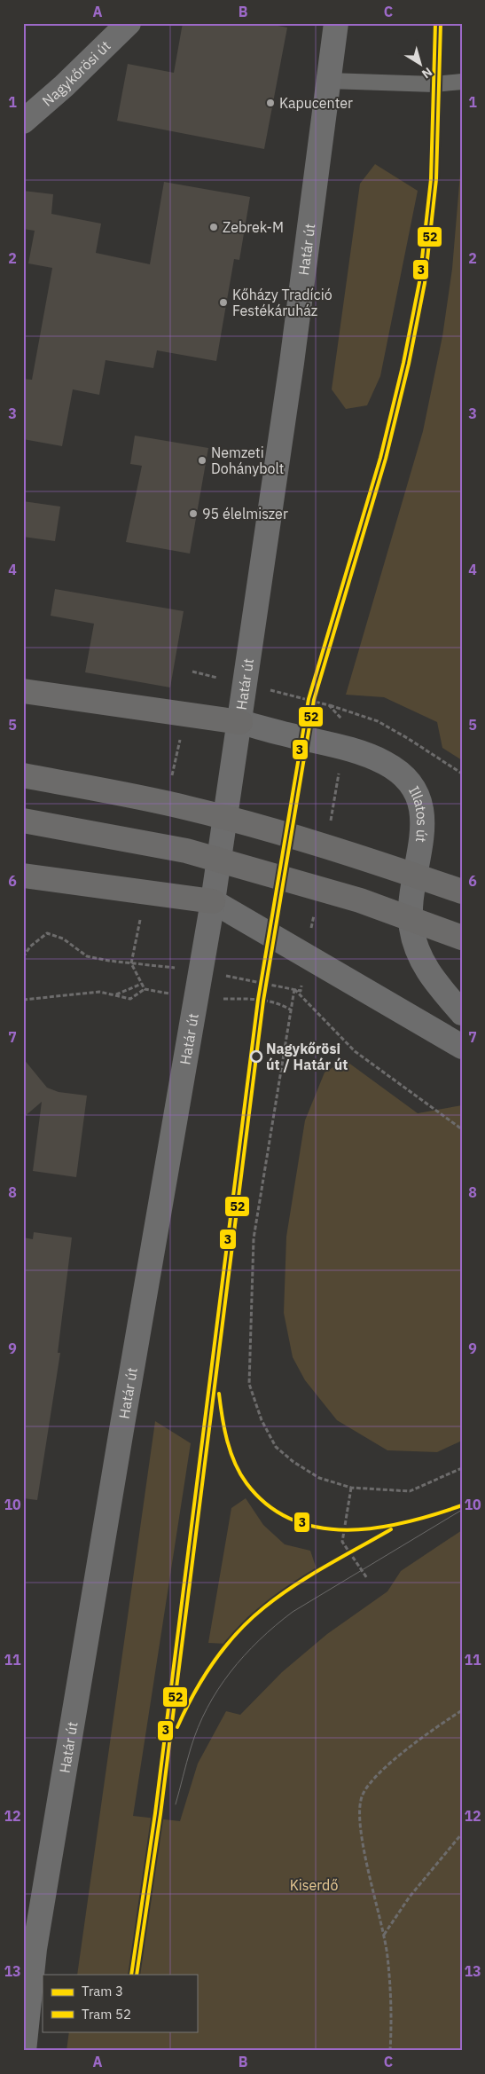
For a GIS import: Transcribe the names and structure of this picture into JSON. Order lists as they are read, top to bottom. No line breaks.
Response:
{"streets":{"main road":["Nagykőrösi út","Határ út","Illatos út"]},"crossings":[["Határ út","Illatos út"]],"parks":["Kiserdő"],"places":["Kapucenter","Zebrek-M","Kőházy Tradíció Festékáruház","Nemzeti Dohánybolt","95 élelmiszer","Nagykőrösi út / Határ út"],"lines":["tram line 3","tram line 52"],"legend":["Tram 3","Tram 52"],"north":"bottom right","grid":{"columns":["A","B","C"],"rows":["1","2","3","4","5","6","7","8","9","10","11","12","13"]}}
